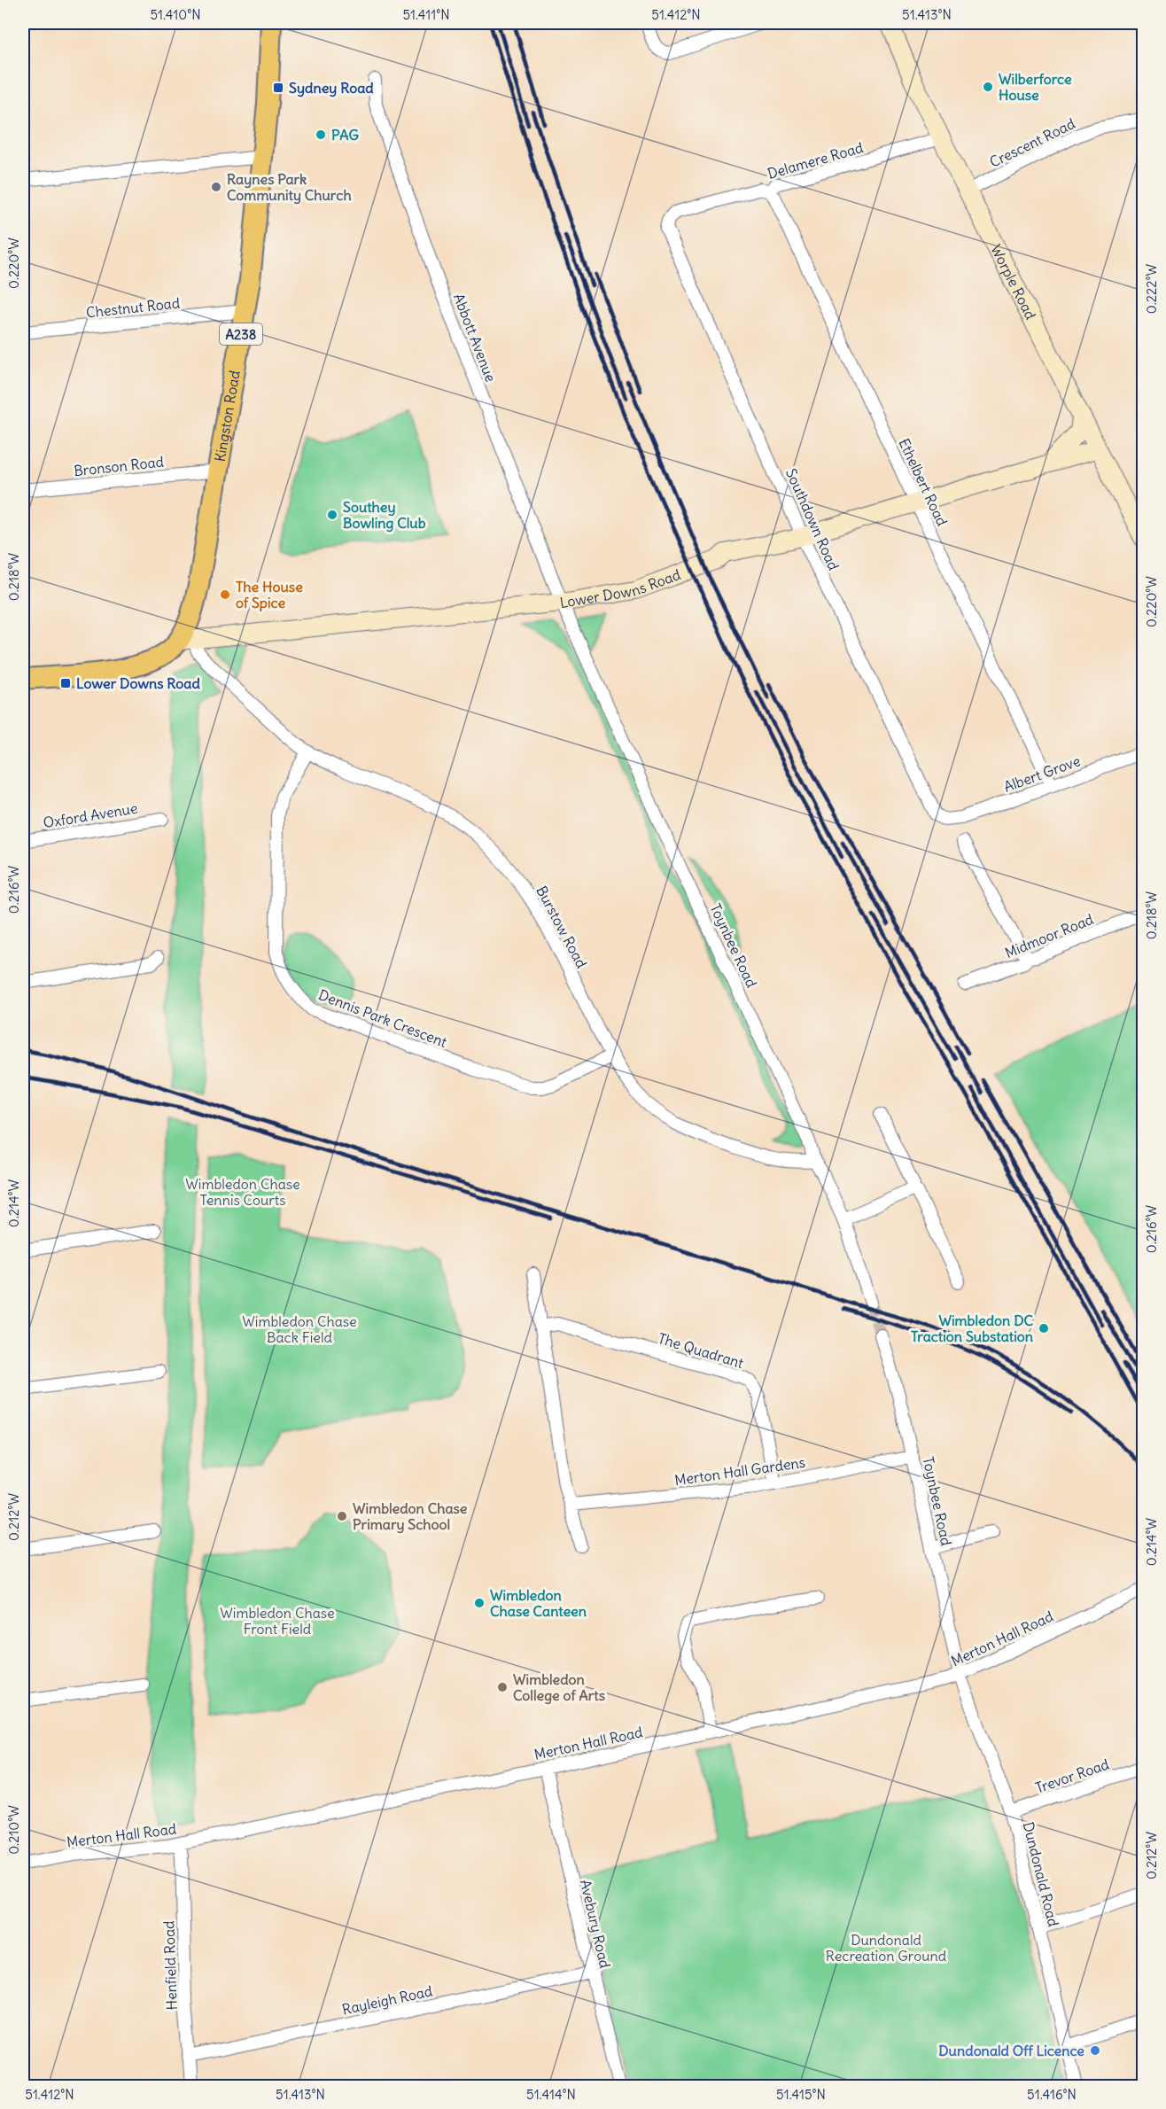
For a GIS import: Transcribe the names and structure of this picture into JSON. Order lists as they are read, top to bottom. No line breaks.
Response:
{"streets":{"main road":["A238","Kingston Road"],"street":["Crescent Road","Delamere Road","Worple Road","Chestnut Road","Abbott Avenue","Bronson Road","Ethelbert Road","Southdown Road","Lower Downs Road","Albert Grove","Oxford Avenue","Burstow Road","Midmoor Road","Toynbee Road","Dennis Park Crescent","The Quadrant","Merton Hall Gardens","Merton Hall Road","Trevor Road","Dundonald Road","Avebury Road","Henfield Road","Rayleigh Road"]},"crossings":[["Crescent Road","Worple Road"],["Delamere Road","Worple Road"],["Delamere Road","Ethelbert Road"],["Delamere Road","Southdown Road"],["Worple Road","Lower Downs Road"],["Chestnut Road","Kingston Road"],["Abbott Avenue","Lower Downs Road"],["Abbott Avenue","Toynbee Road"],["Kingston Road","Bronson Road"],["Kingston Road","Lower Downs Road"],["Kingston Road","Burstow Road"],["Ethelbert Road","Lower Downs Road"],["Ethelbert Road","Albert Grove"],["Southdown Road","Lower Downs Road"],["Southdown Road","Albert Grove"],["Lower Downs Road","Burstow Road"],["Lower Downs Road","Toynbee Road"],["Burstow Road","Toynbee Road"],["Burstow Road","Dennis Park Crescent"],["Toynbee Road","Merton Hall Gardens"],["Toynbee Road","Merton Hall Road"],["Toynbee Road","Dundonald Road"],["The Quadrant","Merton Hall Gardens"],["Merton Hall Road","Dundonald Road"],["Merton Hall Road","Avebury Road"],["Merton Hall Road","Henfield Road"],["Trevor Road","Dundonald Road"],["Avebury Road","Rayleigh Road"],["Henfield Road","Rayleigh Road"]],"parks":["Wimbledon Chase Tennis Courts","Wimbledon Chase Back Field","Wimbledon Chase Front Field","Dundonald Recreation Ground"],"places":{"other":["Wilberforce House","PAG","Raynes Park Community Church","Southey Bowling Club","The House of Spice","Wimbledon DC Traction Substation","Wimbledon Chase Primary School","Wimbledon Chase Canteen","Wimbledon College of Arts","Dundonald Off Licence"],"transit":["Sydney Road","Lower Downs Road"]},"coordinates":["51.410°N","51.411°N","51.412°N","51.413°N","0.220°W","0.222°W","0.218°W","0.216°W","0.214°W","0.212°W","0.210°W","51.414°N","51.415°N","51.416°N"]}
